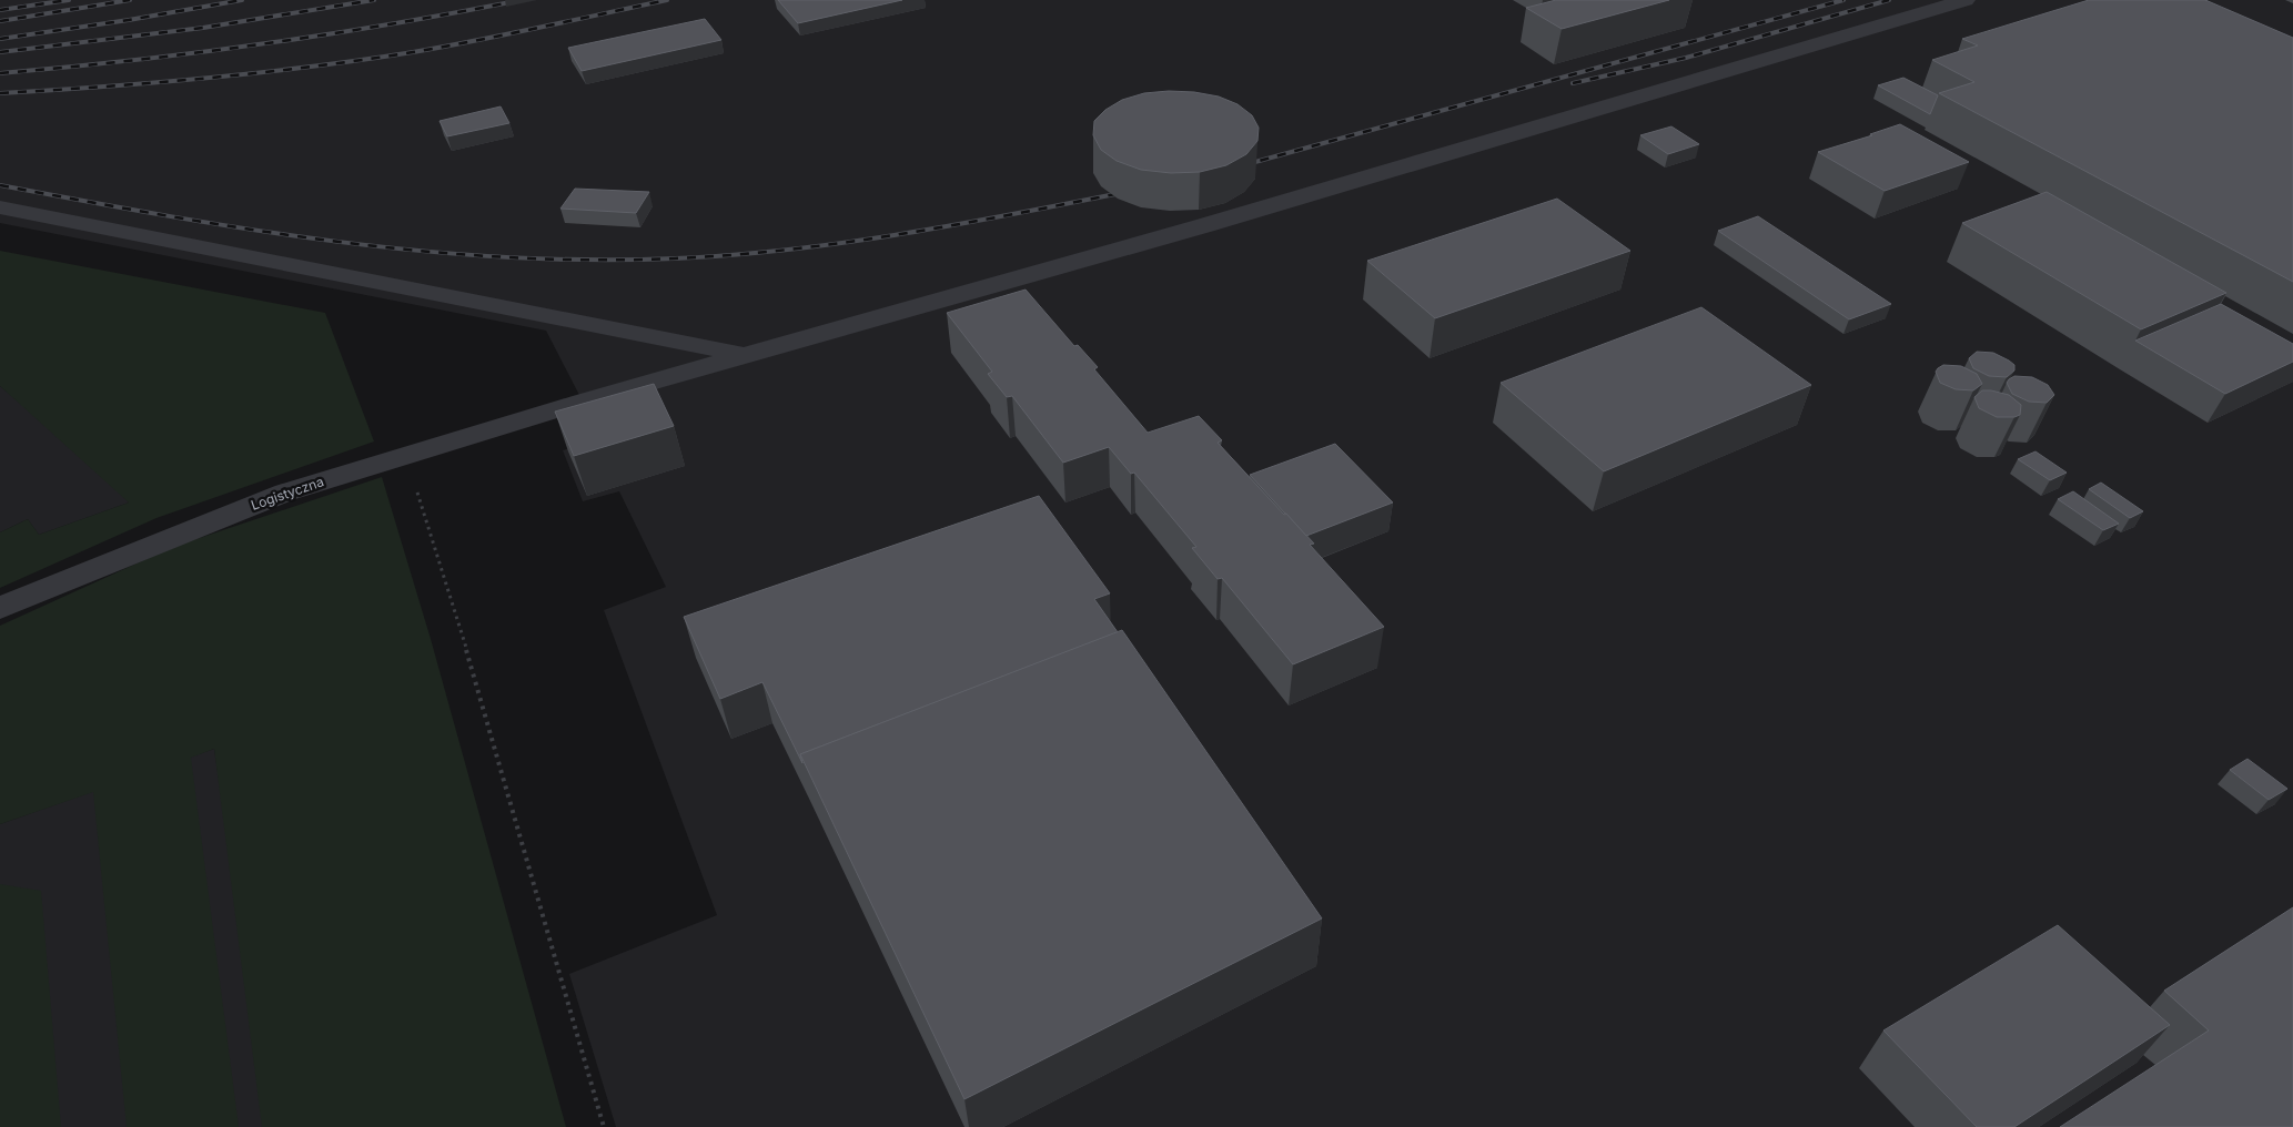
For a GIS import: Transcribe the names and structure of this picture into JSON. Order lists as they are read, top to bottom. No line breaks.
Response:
{"streets":{"street":["Logistyczna"]}}
